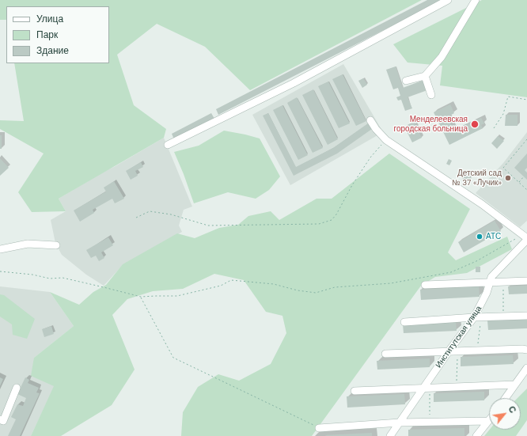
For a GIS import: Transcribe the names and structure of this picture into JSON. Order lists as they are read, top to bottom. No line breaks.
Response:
{"streets":{"street":["Институтская улица"]},"places":["Менделеевская городская больница","Детский сад № 37 «Лучик»","АТС"],"legend":["Улица","Парк","Здание"],"north":"top right"}
